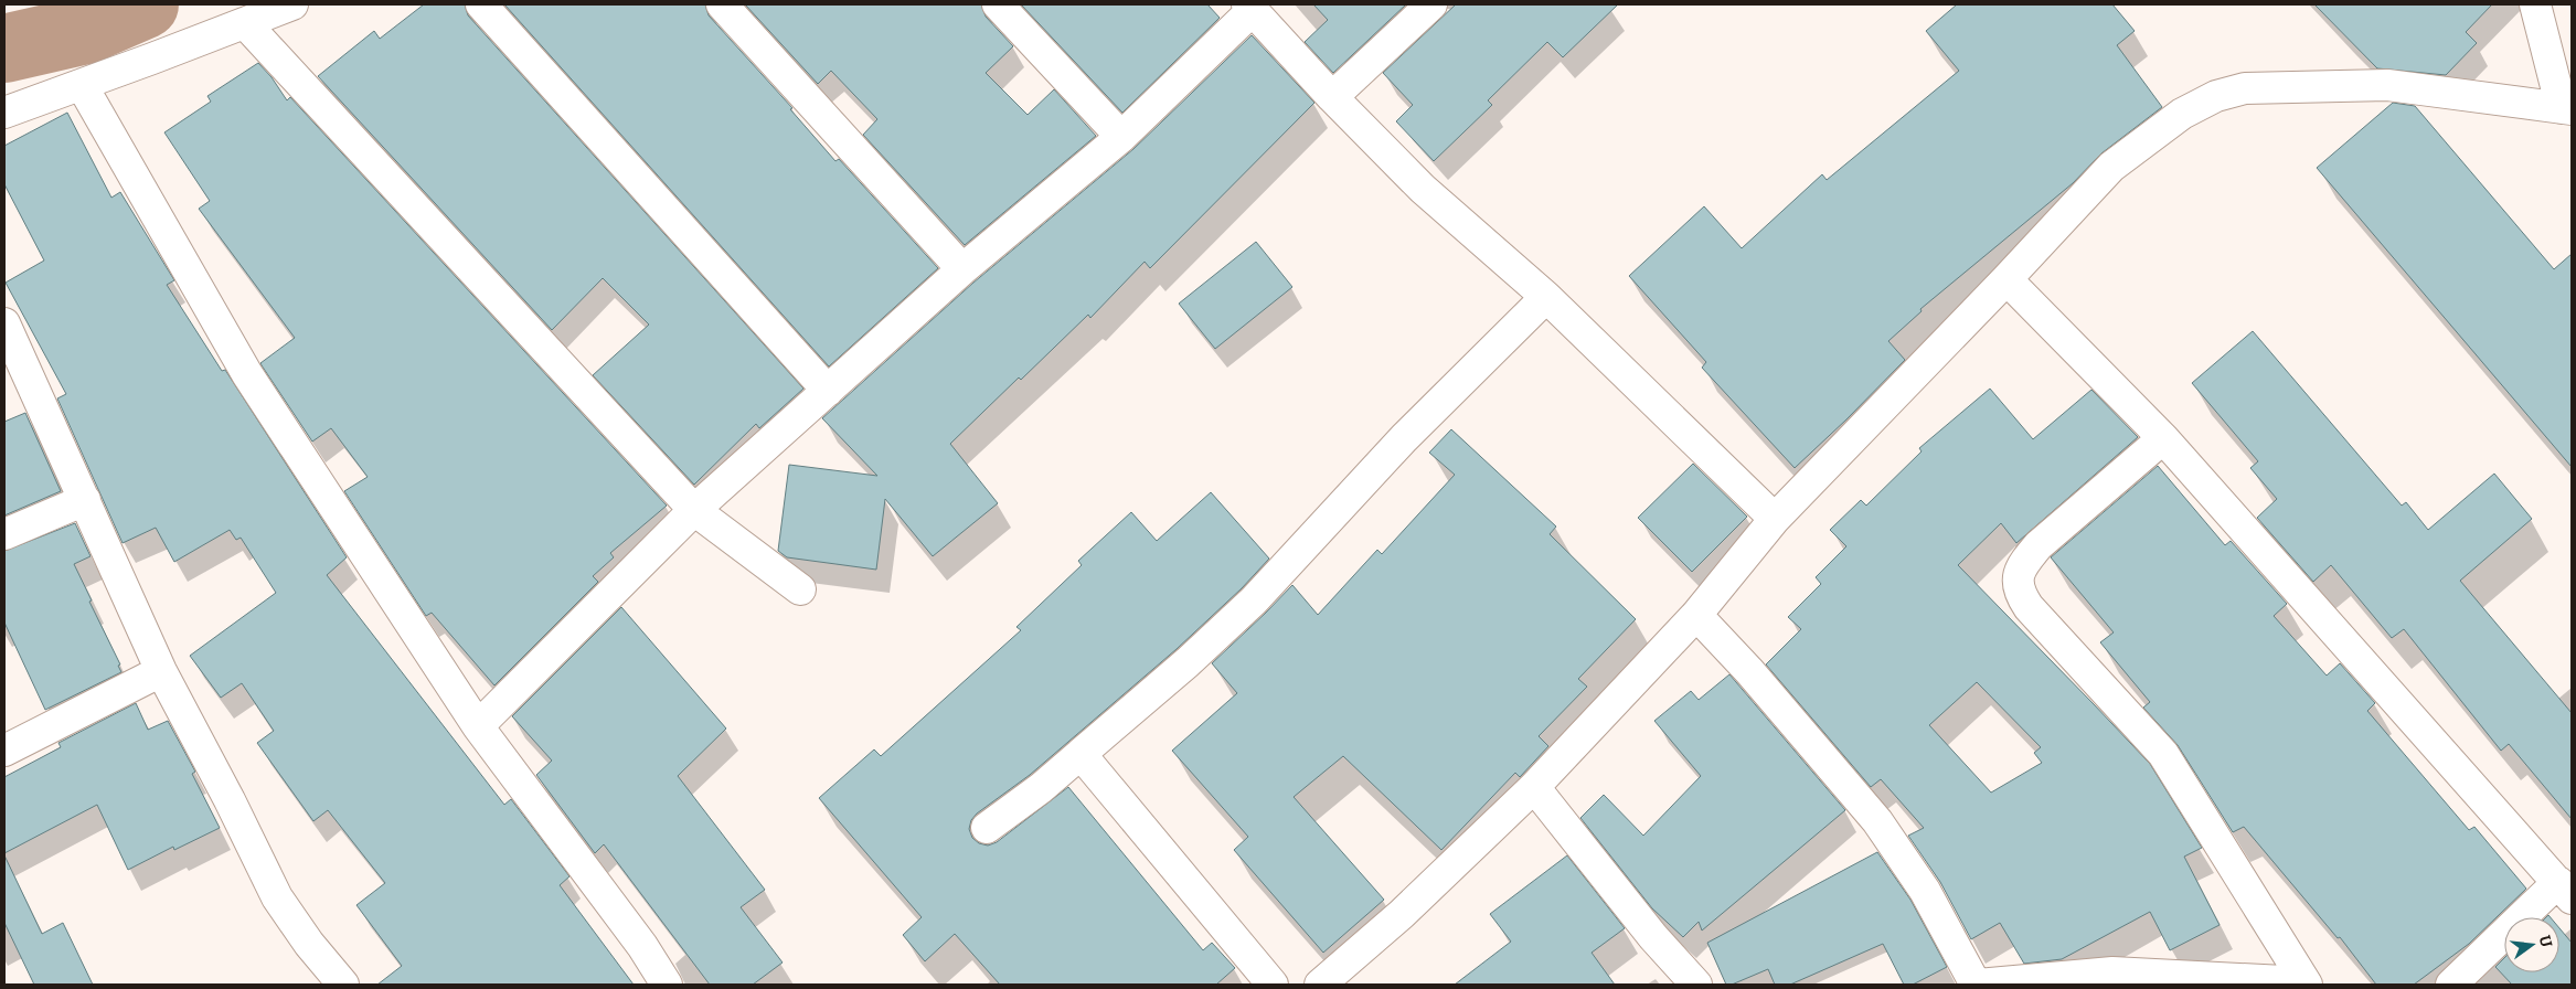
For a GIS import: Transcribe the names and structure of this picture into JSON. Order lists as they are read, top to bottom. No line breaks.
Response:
{"north":"right"}
